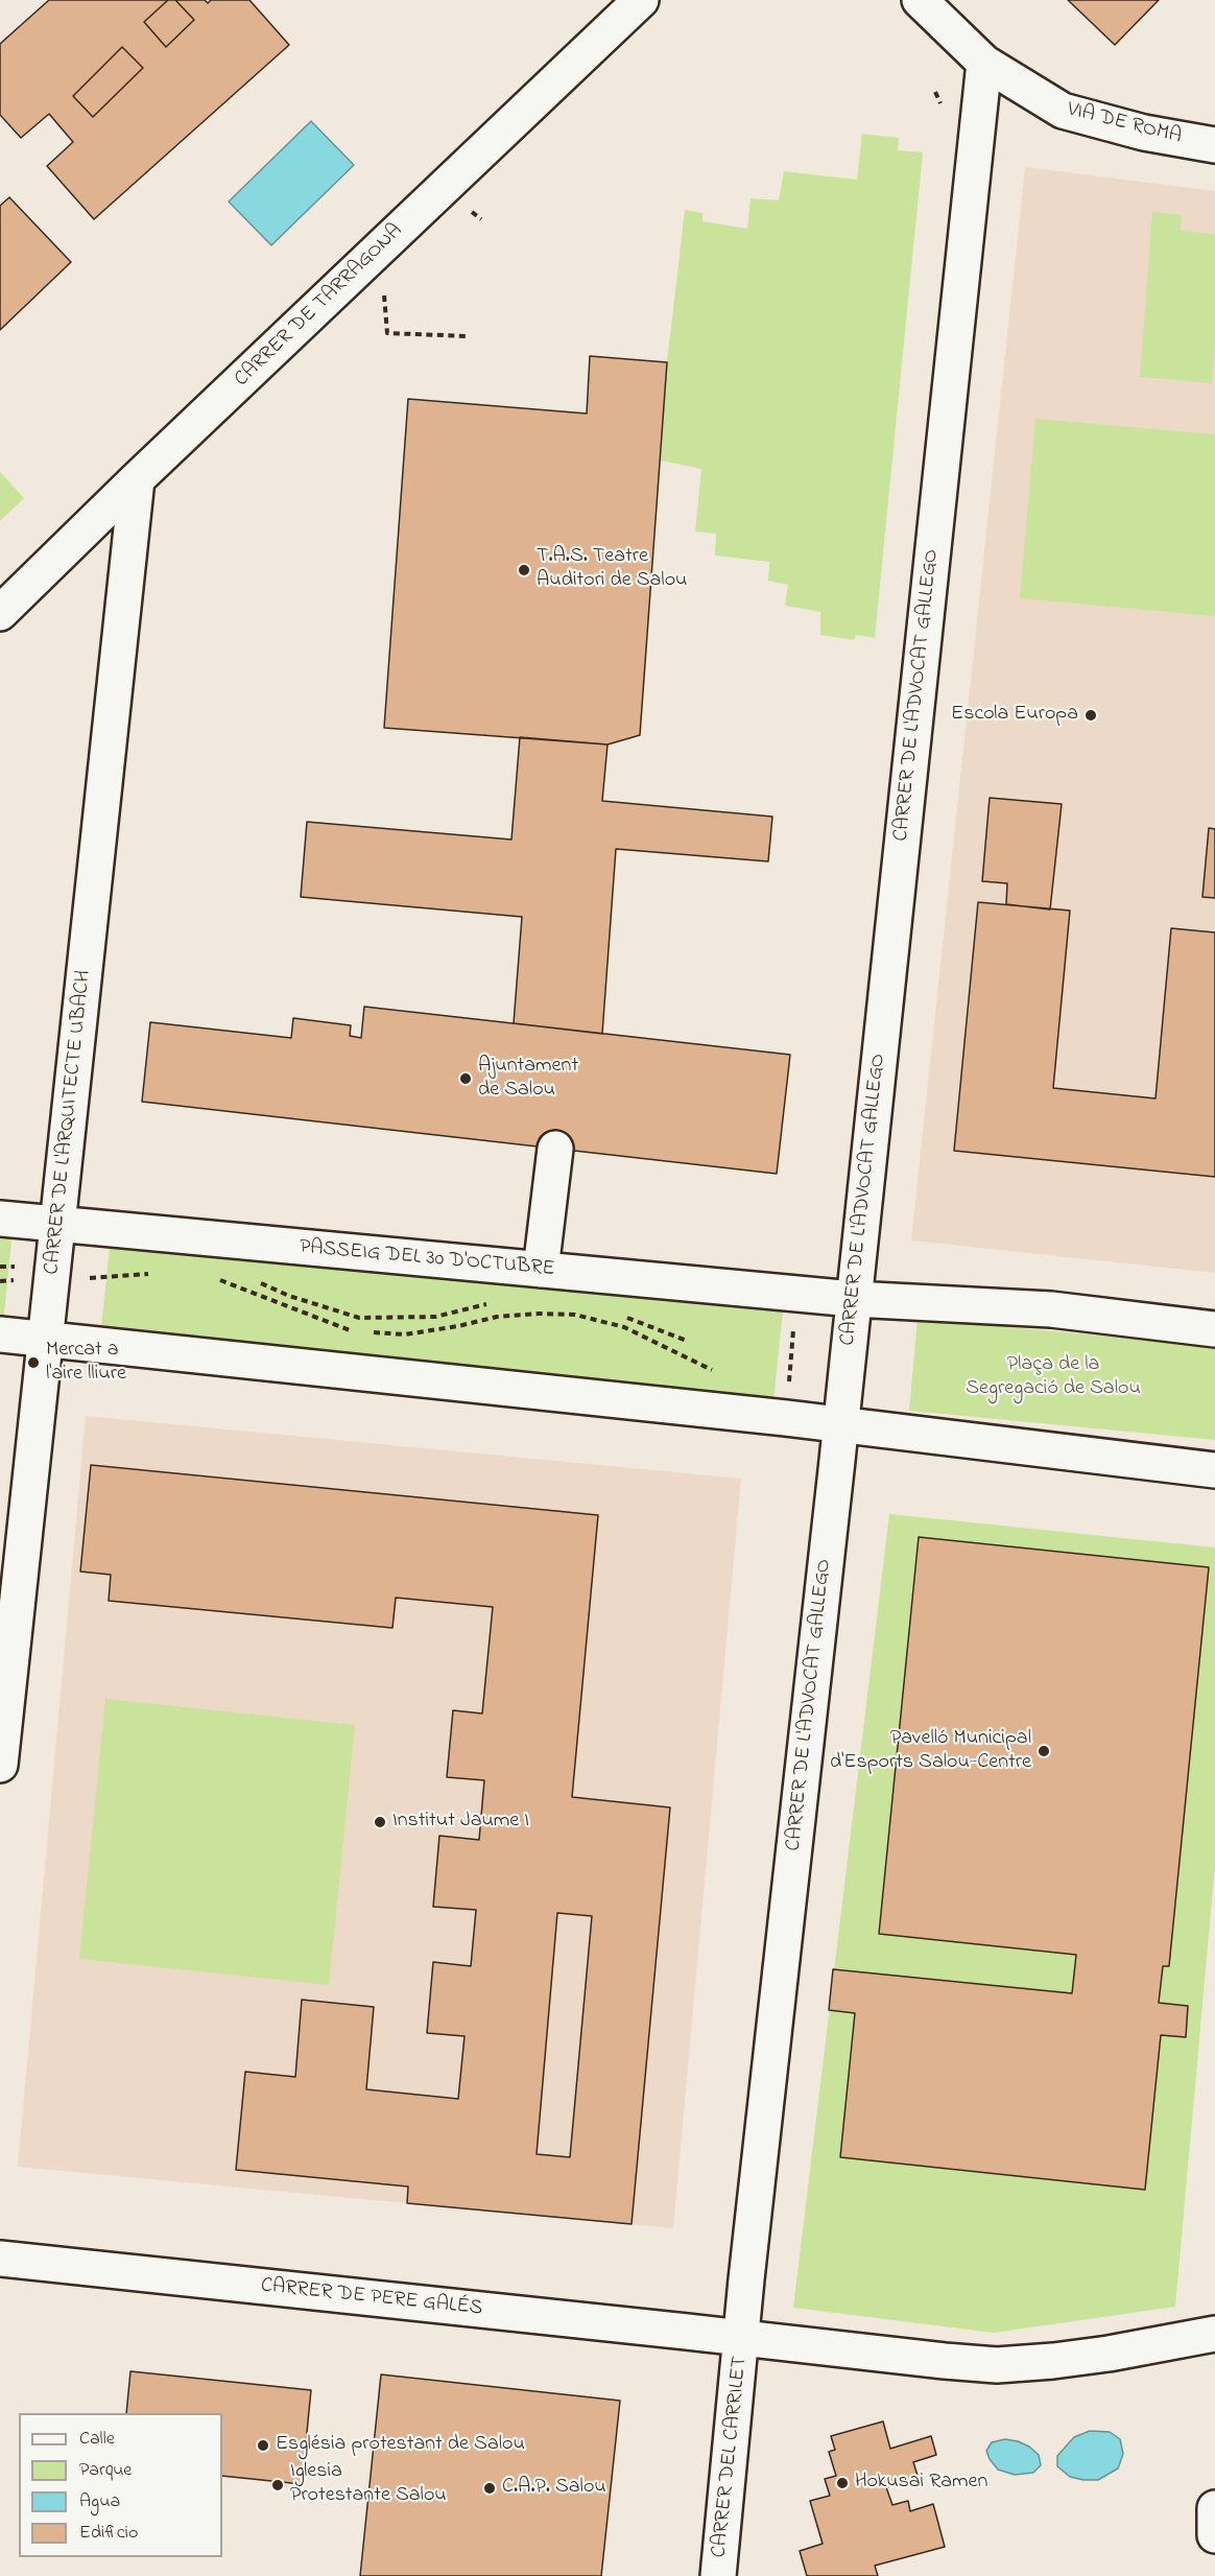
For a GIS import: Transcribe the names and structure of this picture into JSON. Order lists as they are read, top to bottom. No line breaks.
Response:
{"streets":{"street":["VIA DE ROMA","CARRER DE TARRAGONA","CARRER DE L'ADVOCAT GALLEGO","CARRER DE L'ARQUITECTE UBACH","PASSEIG DEL 30 D'OCTUBRE","CARRER DE PERE GALÉS","CARRER DEL CARRILET"]},"crossings":[["VIA DE ROMA","CARRER DE L'ADVOCAT GALLEGO"],["CARRER DE TARRAGONA","CARRER DE L'ARQUITECTE UBACH"],["CARRER DE L'ADVOCAT GALLEGO","PASSEIG DEL 30 D'OCTUBRE"],["CARRER DE L'ADVOCAT GALLEGO","CARRER DE PERE GALÉS"],["CARRER DE L'ADVOCAT GALLEGO","CARRER DEL CARRILET"],["CARRER DE L'ARQUITECTE UBACH","PASSEIG DEL 30 D'OCTUBRE"],["CARRER DE PERE GALÉS","CARRER DEL CARRILET"]],"parks":["Plaça de la Segregació de Salou"],"places":["T.A.S. Teatre Auditori de Salou","Escola Europa","Ajuntament de Salou","Mercat a l'aire lliure","Pavelló Municipal d'Esports Salou-Centre","Institut Jaume I","Església protestant de Salou","Hokusai Ramen","Iglesia Protestante Salou","C.A.P. Salou"],"legend":["Calle","Parque","Agua","Edificio"]}
